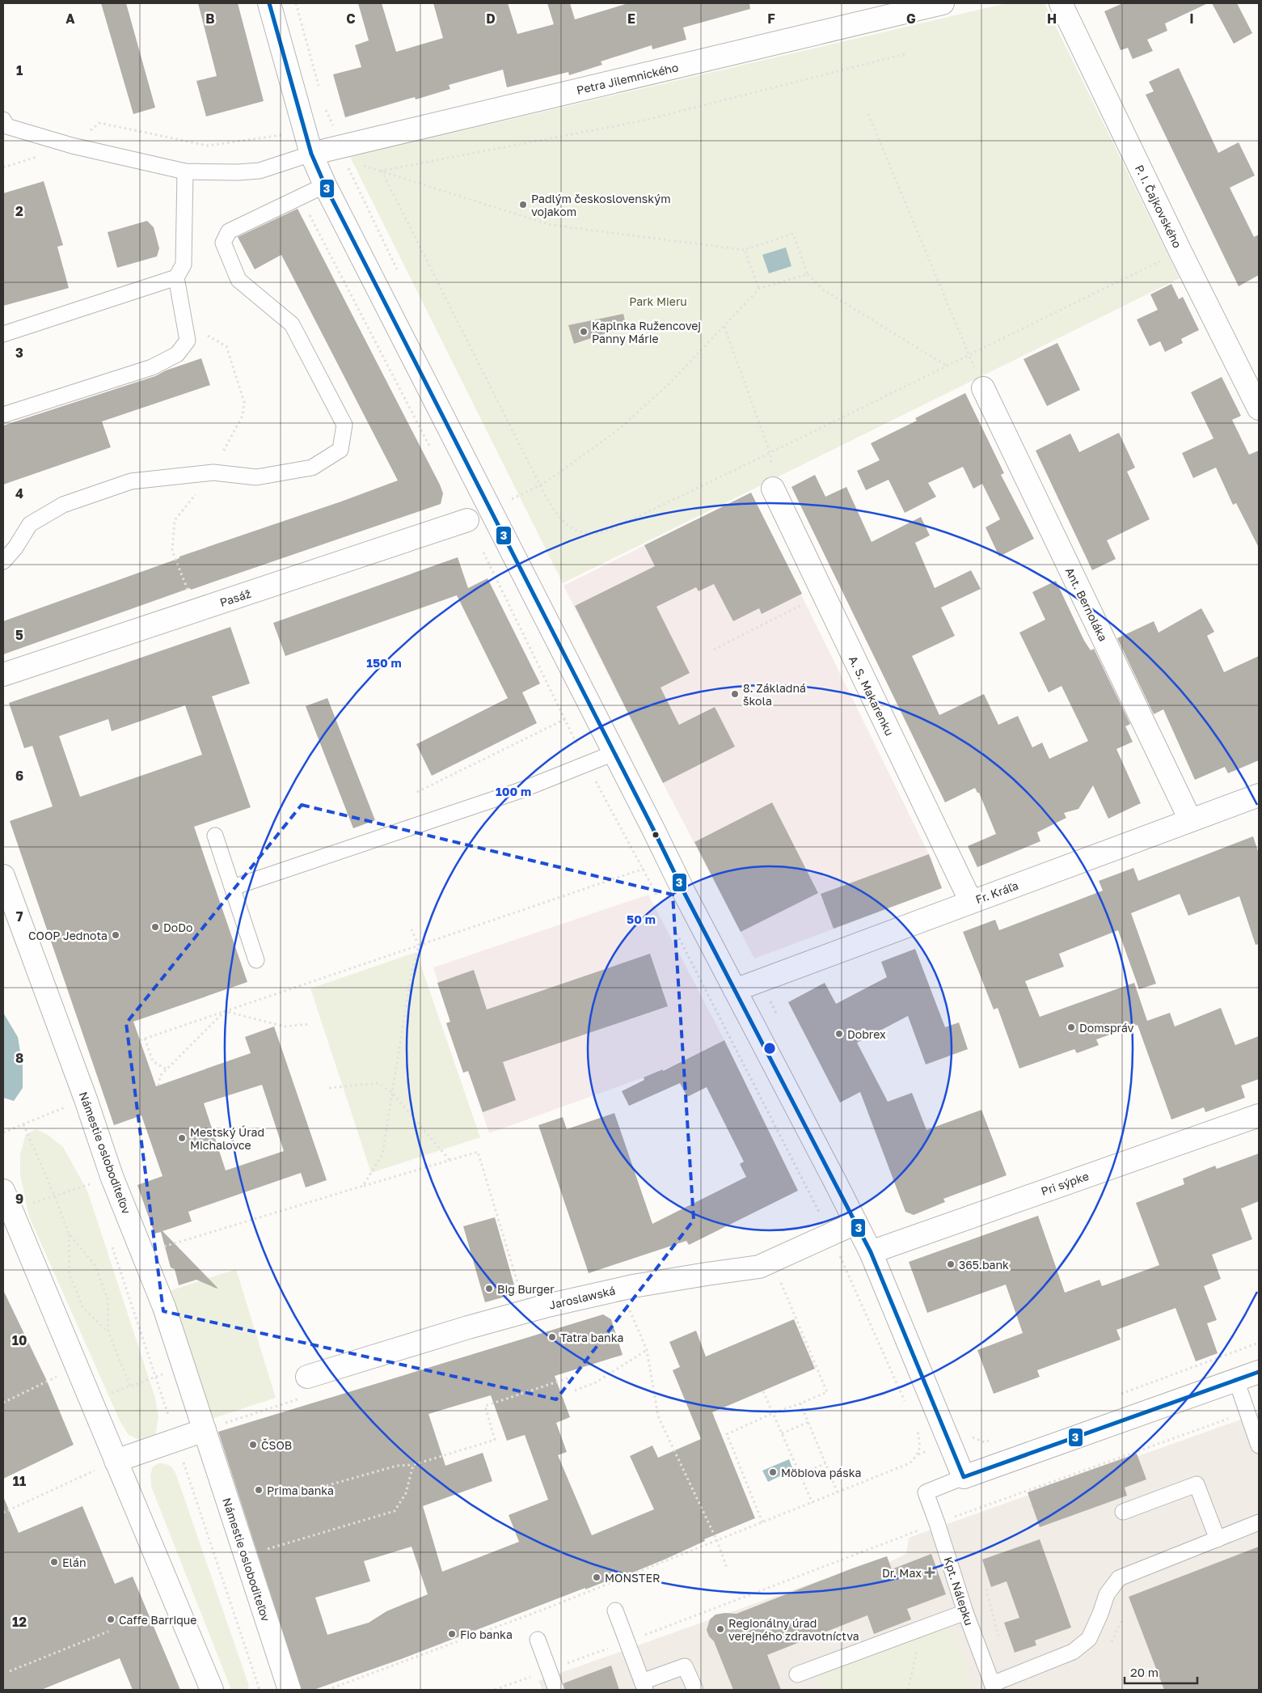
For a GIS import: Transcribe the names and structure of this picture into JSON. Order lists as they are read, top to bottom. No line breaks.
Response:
{"streets":{"street":["Petra Jilemnického","P. I. Čajkovského","Pasáž","Ant. Bernoláka","A. S. Makarenku","Fr. Kráľa","Námestie osloboditeľov","Pri sýpke","Jaroslawská"],"lane":["Kpt. Nálepku"]},"crossings":[["Ant. Bernoláka","Fr. Kráľa"],["A. S. Makarenku","Fr. Kráľa"]],"parks":["Park Mieru"],"places":{"other":["Padlým československým vojakom","Kaplnka Ružencovej Panny Márie","8. Základná škola","DoDo","COOP Jednota","Domspráv","Dobrex","Mestský Úrad Michalovce","365.bank","Big Burger","Tatra banka","ČSOB","Möbiova páska","Prima banka","Elán","MONSTER","Caffe Barrique","Regionálny úrad verejného zdravotníctva","Fio banka"],"health":["Dr. Max"]},"lines":["transit line 3"],"scale_bar":"20 m","grid":{"columns":["A","B","C","D","E","F","G","H","I"],"rows":["1","2","3","4","5","6","7","8","9","10","11","12"]},"rings":["150 m","100 m","50 m"]}
